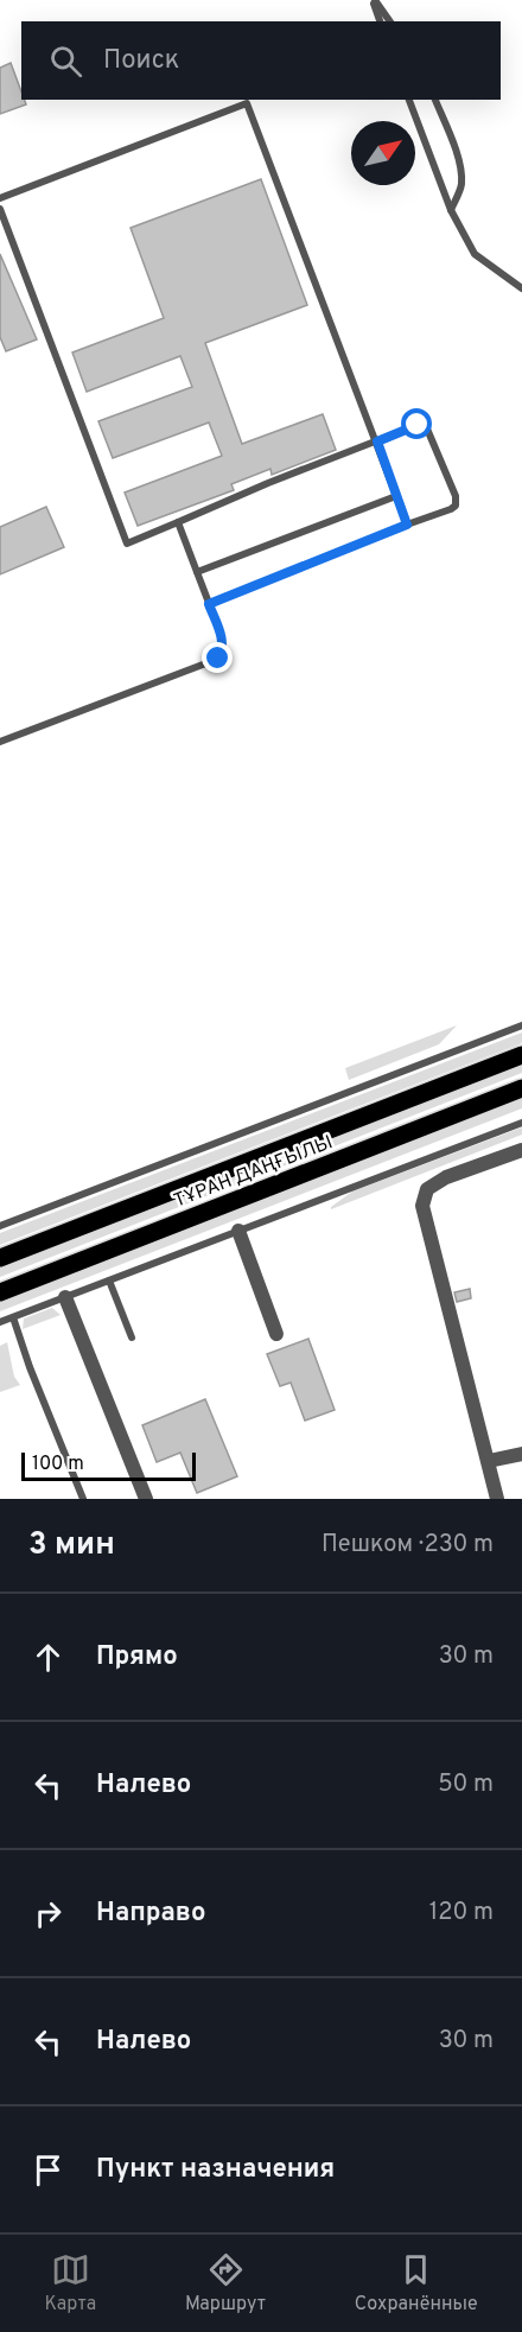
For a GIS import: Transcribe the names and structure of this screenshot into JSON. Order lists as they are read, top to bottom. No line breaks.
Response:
{"streets":{"main road":["ТҰРАН ДАҢҒЫЛЫ"]},"scale_bar":"100 m","north":"top right","page":{"search":"Поиск","scale":"100 m","heading":["3 мин","Пешком · 230 m"],"list":[["Прямо","30 m"],["Налево","50 m"],["Направо","120 m"],["Налево","30 m"],"Пункт назначения"],"nav":["Карта","Маршрут","Сохранённые"]}}
